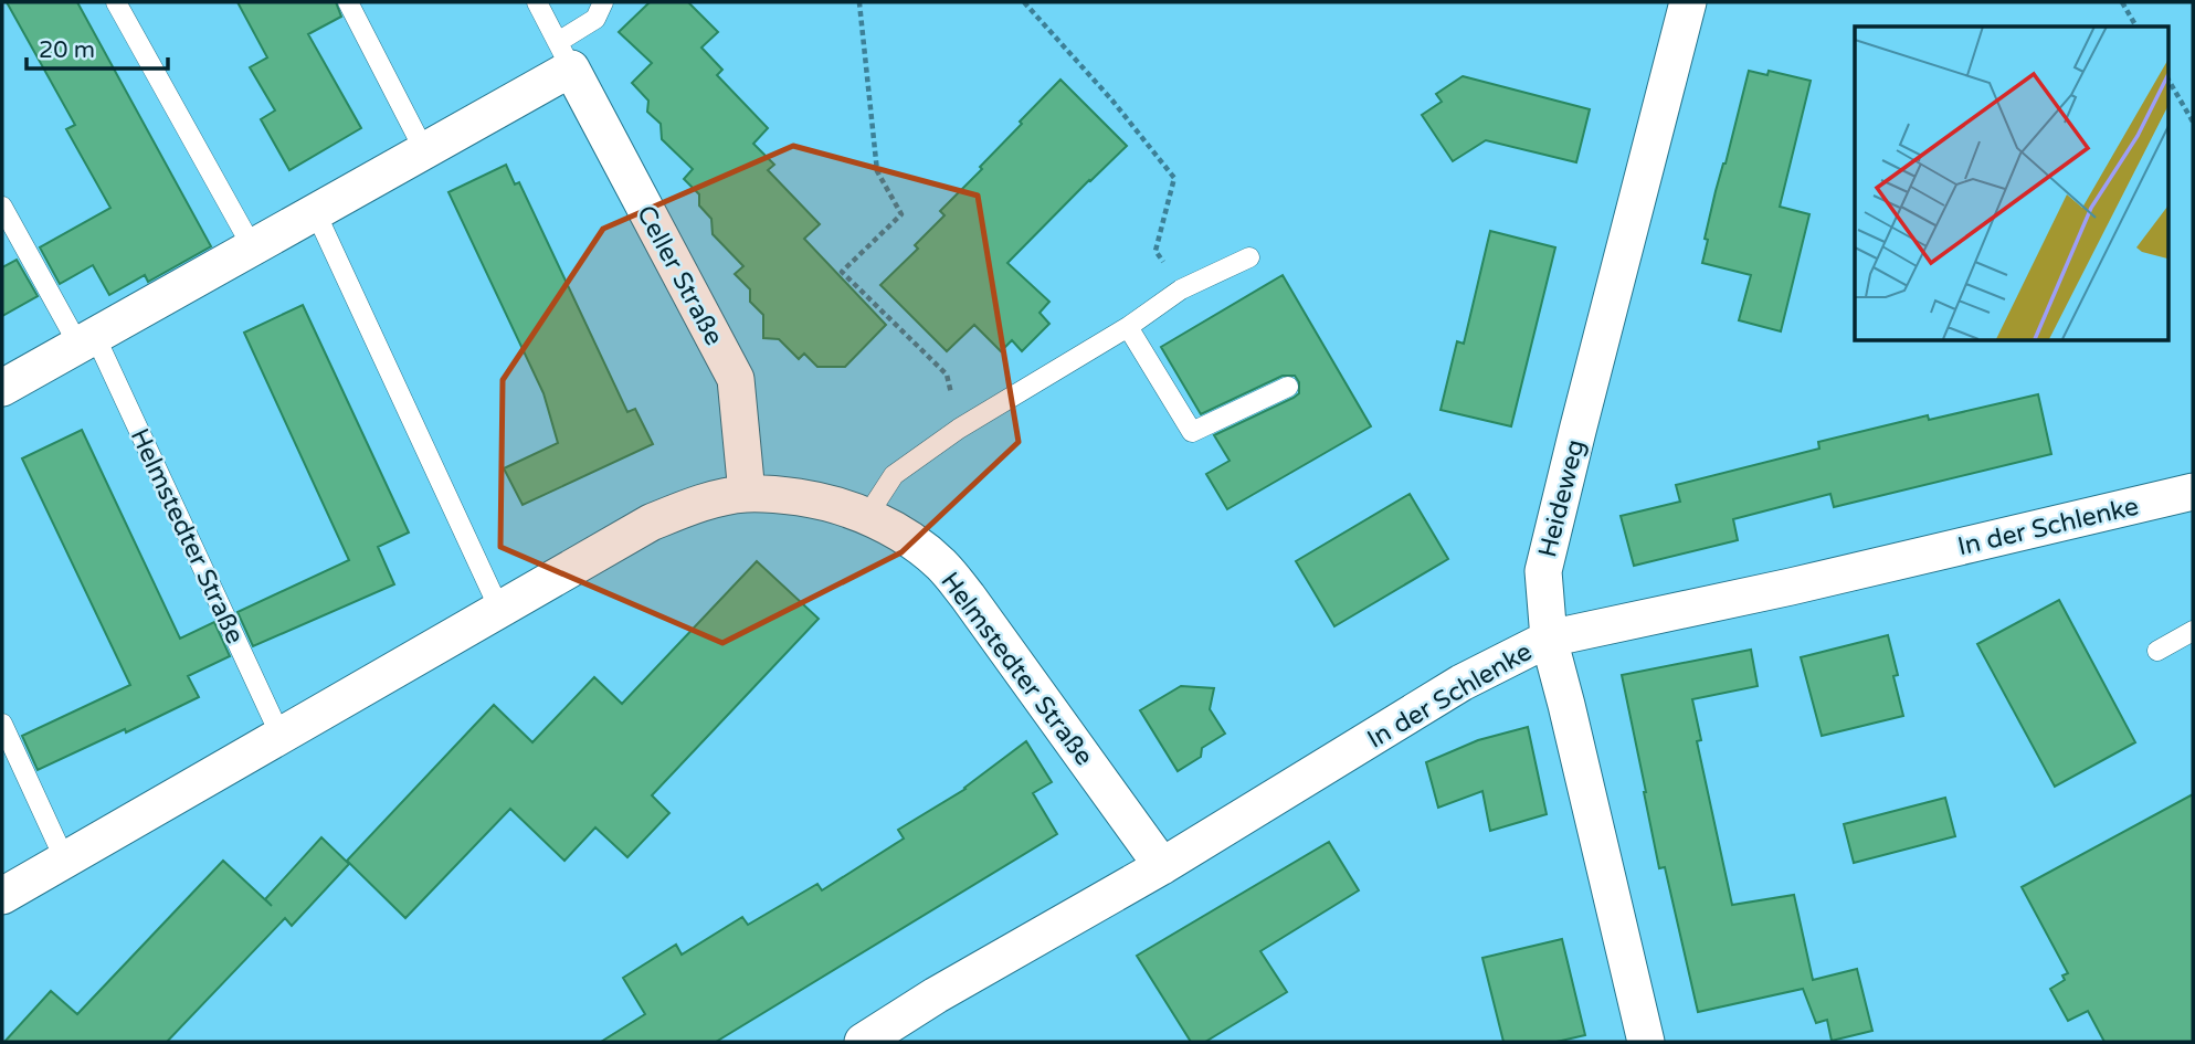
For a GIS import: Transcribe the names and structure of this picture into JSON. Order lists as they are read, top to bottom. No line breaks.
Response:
{"streets":{"street":["Celler Straße","Heideweg","In der Schlenke","Helmstedter Straße"]},"crossings":[["Celler Straße","Helmstedter Straße"],["Heideweg","In der Schlenke"],["In der Schlenke","Helmstedter Straße"]],"scale_bar":"20 m"}
